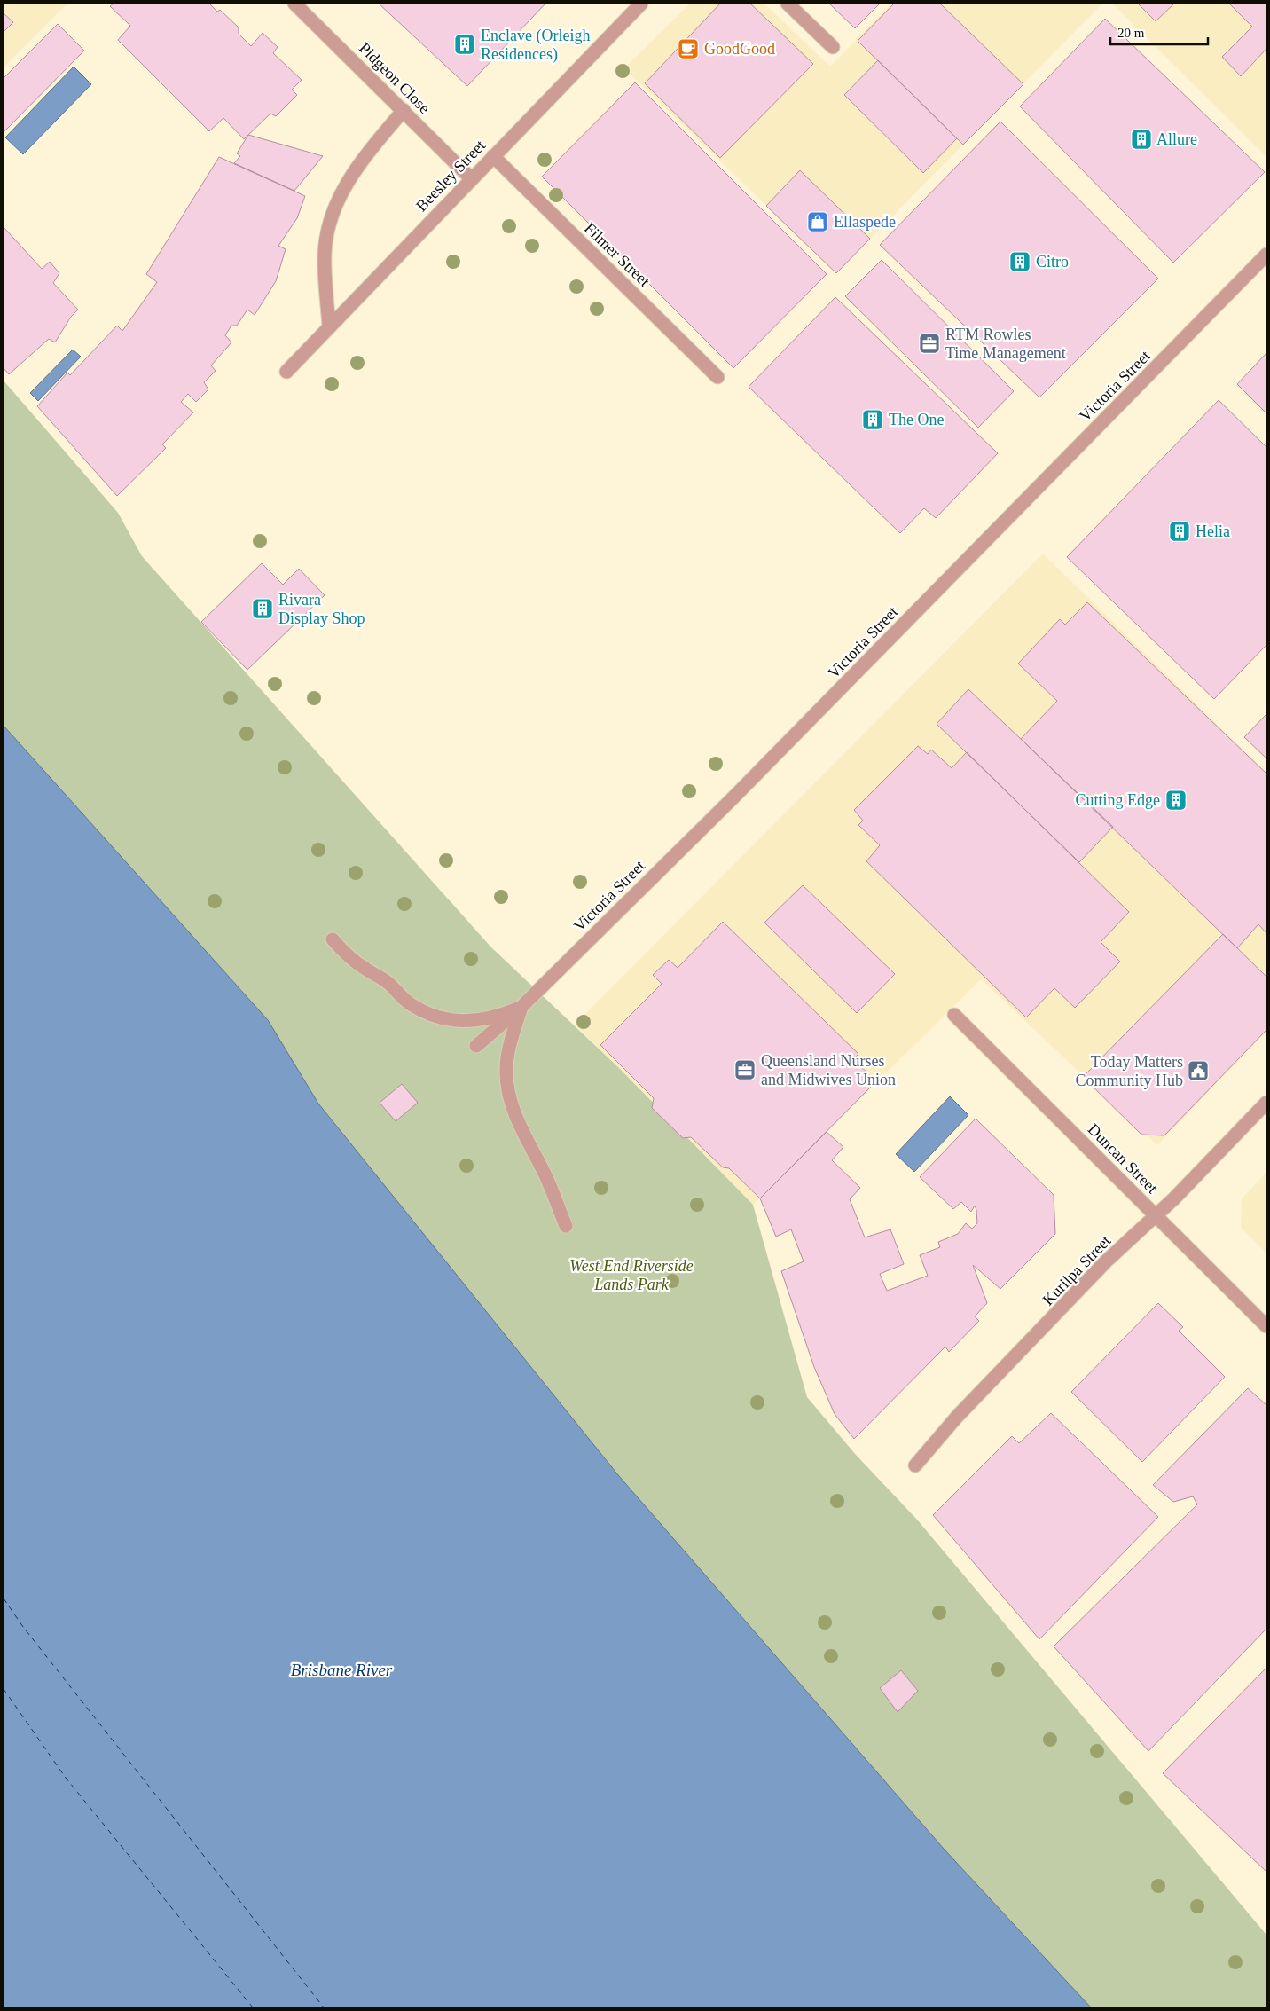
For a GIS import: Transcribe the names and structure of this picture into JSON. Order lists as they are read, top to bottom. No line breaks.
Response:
{"streets":{"street":["Pidgeon Close","Beesley Street","Filmer Street","Victoria Street","Duncan Street","Kurilpa Street"]},"crossings":[["Pidgeon Close","Beesley Street"],["Beesley Street","Filmer Street"],["Duncan Street","Kurilpa Street"]],"water":["Brisbane River"],"parks":["West End Riverside Lands Park"],"places":{"building":["Enclave (Orleigh Residences)","Allure","Citro","The One","Helia","Rivara Display Shop","Cutting Edge"],"cafe":["GoodGood"],"shop":["Ellaspede"],"office":["RTM Rowles Time Management","Queensland Nurses and Midwives Union"],"public building":["Today Matters Community Hub"]},"scale_bar":"20 m"}
